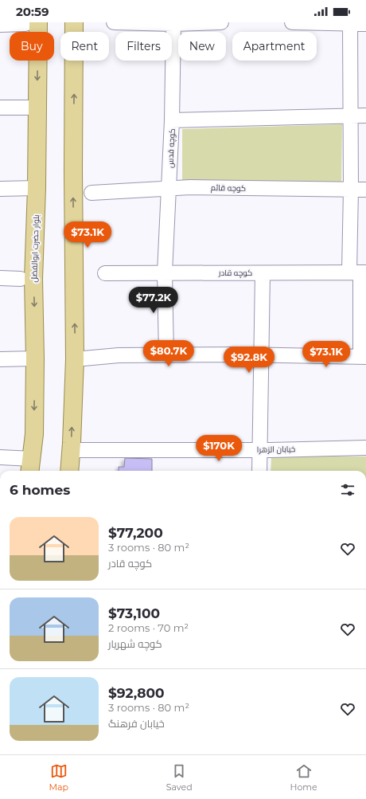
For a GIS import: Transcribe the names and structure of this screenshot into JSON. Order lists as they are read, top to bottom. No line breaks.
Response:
{"streets":{"main road":["بلوار حضرت ابوالفضل"],"street":["کوچه قدس","کوچه قائم","کوچه قادر","خیابان الزهرا"]},"crossings":[["کوچه قدس","کوچه قائم"],["کوچه قدس","کوچه قادر"]],"page":{"status":"20:59","chip":["Buy","Rent","Filters","New","Apartment"],"price":["$73.1K","$77.2K","$80.7K","$73.1K","$92.8K","$170K"],"heading":"6 homes","list":[{"name":"$77,200","note":"3 rooms · 80 m² · کوچه قادر"},{"name":"$73,100","note":"2 rooms · 70 m² · کوچه شهریار"},{"name":"$92,800","note":"3 rooms · 80 m² · خیابان فرهنگ"}],"tabs":["Map","Saved","Home"]}}
